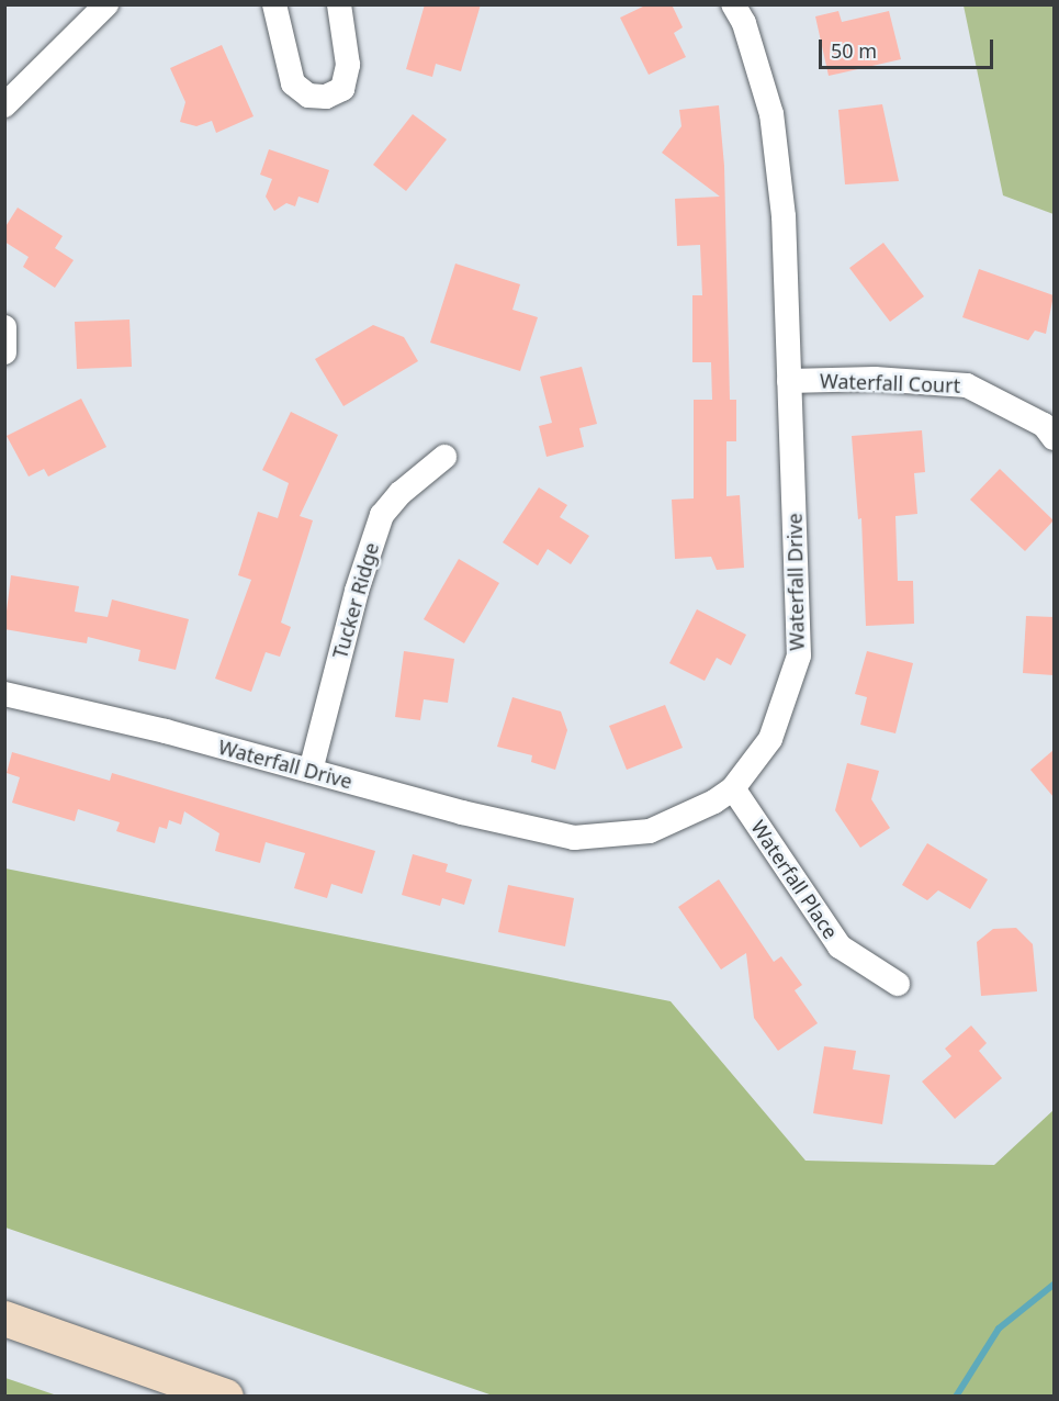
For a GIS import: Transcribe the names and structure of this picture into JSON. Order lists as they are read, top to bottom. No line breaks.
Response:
{"streets":{"street":["Waterfall Court","Waterfall Drive","Tucker Ridge","Waterfall Place"]},"crossings":[["Waterfall Court","Waterfall Drive"],["Waterfall Drive","Tucker Ridge"],["Waterfall Drive","Waterfall Place"]],"scale_bar":"50 m"}
